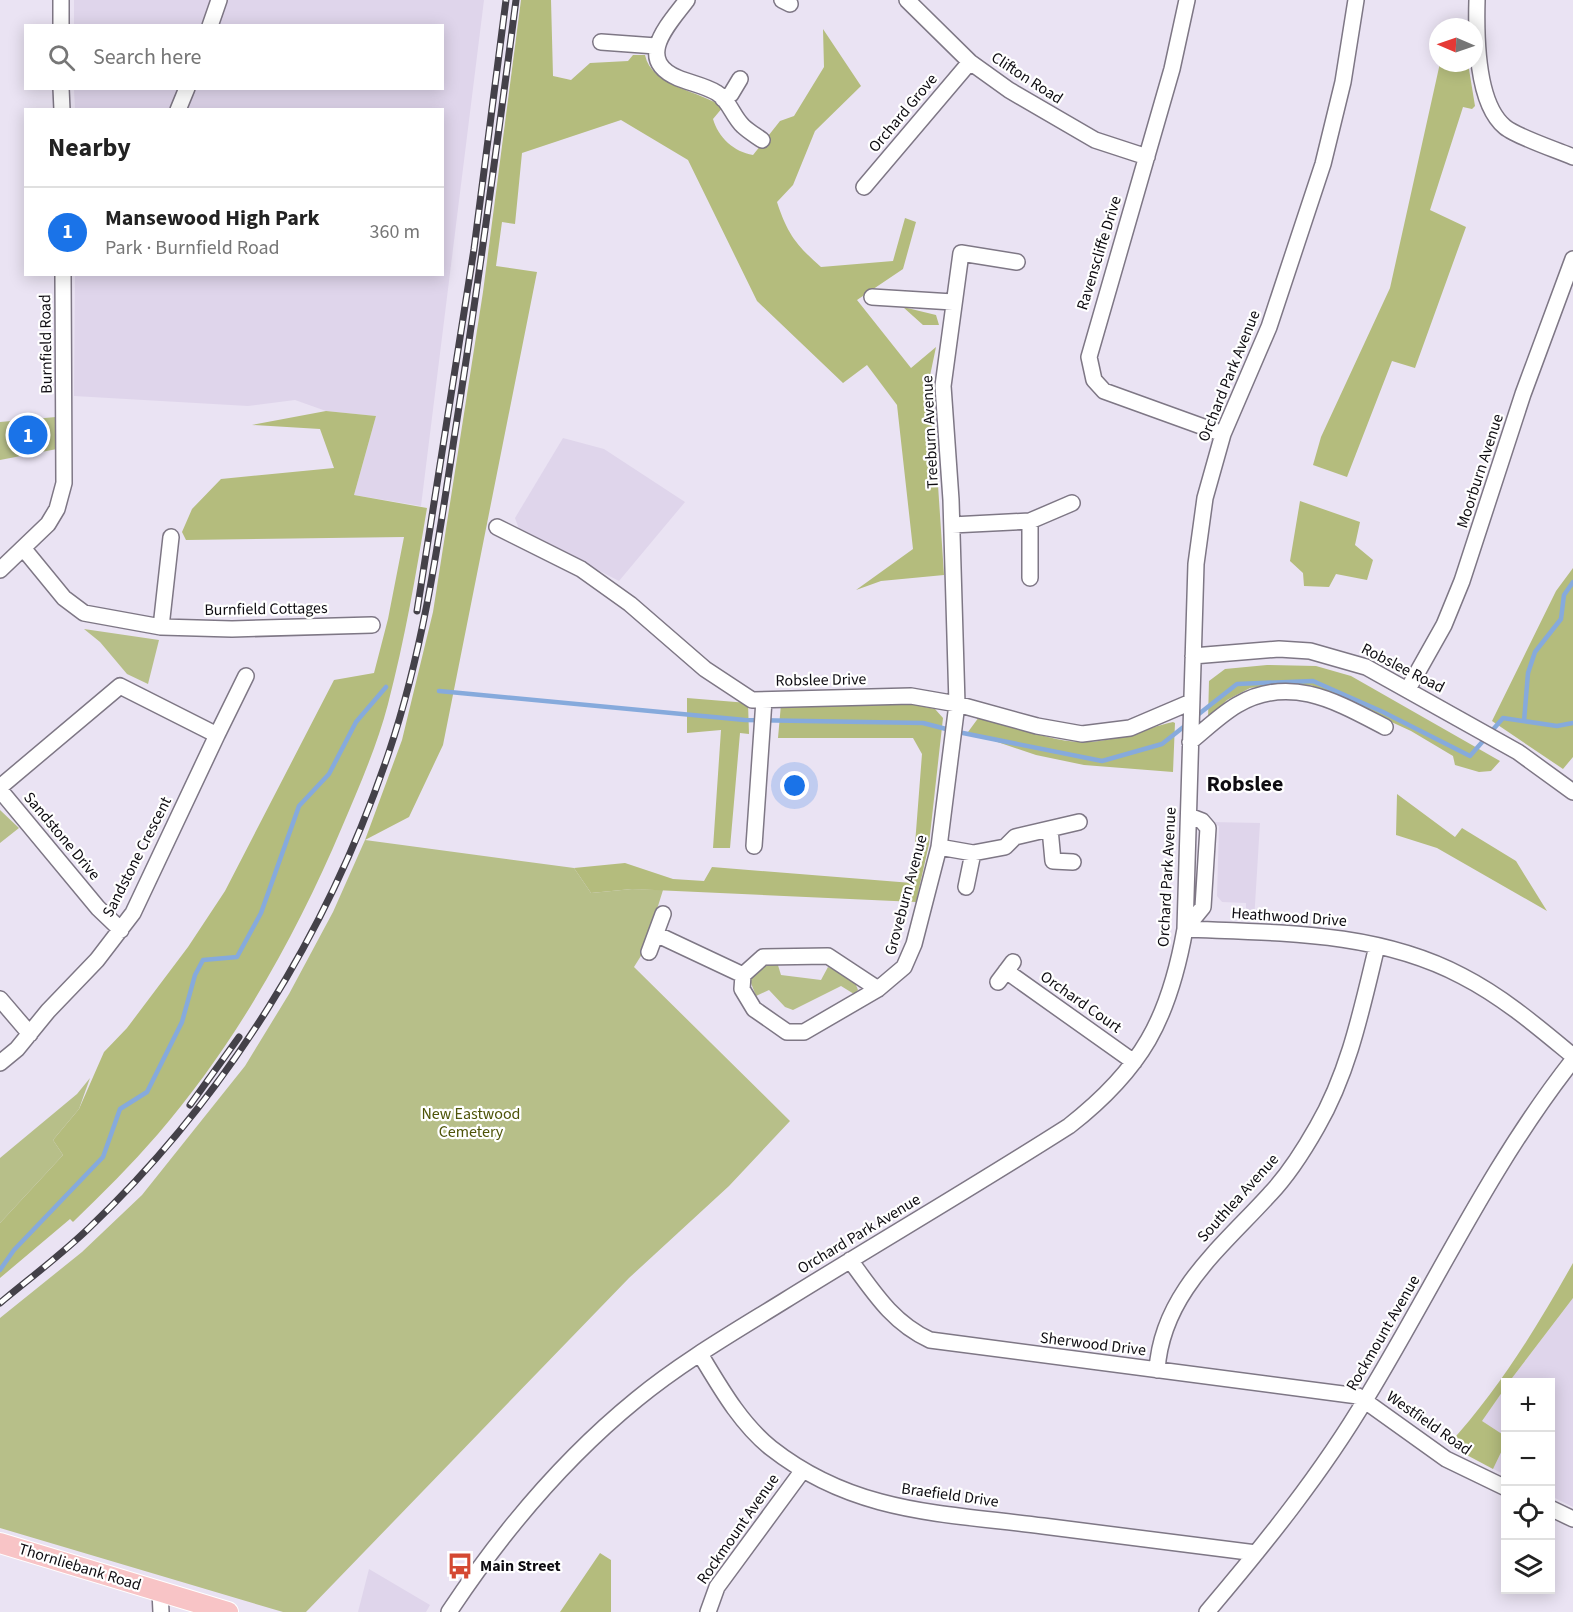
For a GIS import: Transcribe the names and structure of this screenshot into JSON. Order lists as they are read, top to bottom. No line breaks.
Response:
{"streets":{"main road":["Thornliebank Road"],"street":["Clifton Road","Orchard Grove","Ravenscliffe Drive","Burnfield Road","Orchard Park Avenue","Treeburn Avenue","Moorburn Avenue","Burnfield Cottages","Robslee Road","Robslee Drive","Sandstone Drive","Sandstone Crescent","Groveburn Avenue","Heathwood Drive","Orchard Court","Southlea Avenue","Rockmount Avenue","Sherwood Drive","Westfield Road","Braefield Drive"]},"crossings":[["Clifton Road","Orchard Grove"],["Clifton Road","Ravenscliffe Drive"],["Ravenscliffe Drive","Orchard Park Avenue"],["Burnfield Road","Burnfield Cottages"],["Orchard Park Avenue","Robslee Road"],["Orchard Park Avenue","Robslee Drive"],["Orchard Park Avenue","Heathwood Drive"],["Orchard Park Avenue","Orchard Court"],["Orchard Park Avenue","Sherwood Drive"],["Orchard Park Avenue","Braefield Drive"],["Treeburn Avenue","Robslee Drive"],["Treeburn Avenue","Groveburn Avenue"],["Moorburn Avenue","Robslee Road"],["Robslee Drive","Groveburn Avenue"],["Sandstone Drive","Sandstone Crescent"],["Heathwood Drive","Southlea Avenue"],["Heathwood Drive","Rockmount Avenue"],["Southlea Avenue","Sherwood Drive"],["Rockmount Avenue","Sherwood Drive"],["Rockmount Avenue","Westfield Road"],["Rockmount Avenue","Braefield Drive"],["Sherwood Drive","Westfield Road"]],"districts":["Robslee"],"parks":["New Eastwood Cemetery"],"places":{"bus stop":["Main Street"]},"north":"left","page":{"search":"Search here","heading":"Nearby","list":[{"mark":"1","name":"Mansewood High Park","note":"Park · Burnfield Road","value":"360 m"}],"pins":"1","map_buttons":["+","−"]}}
